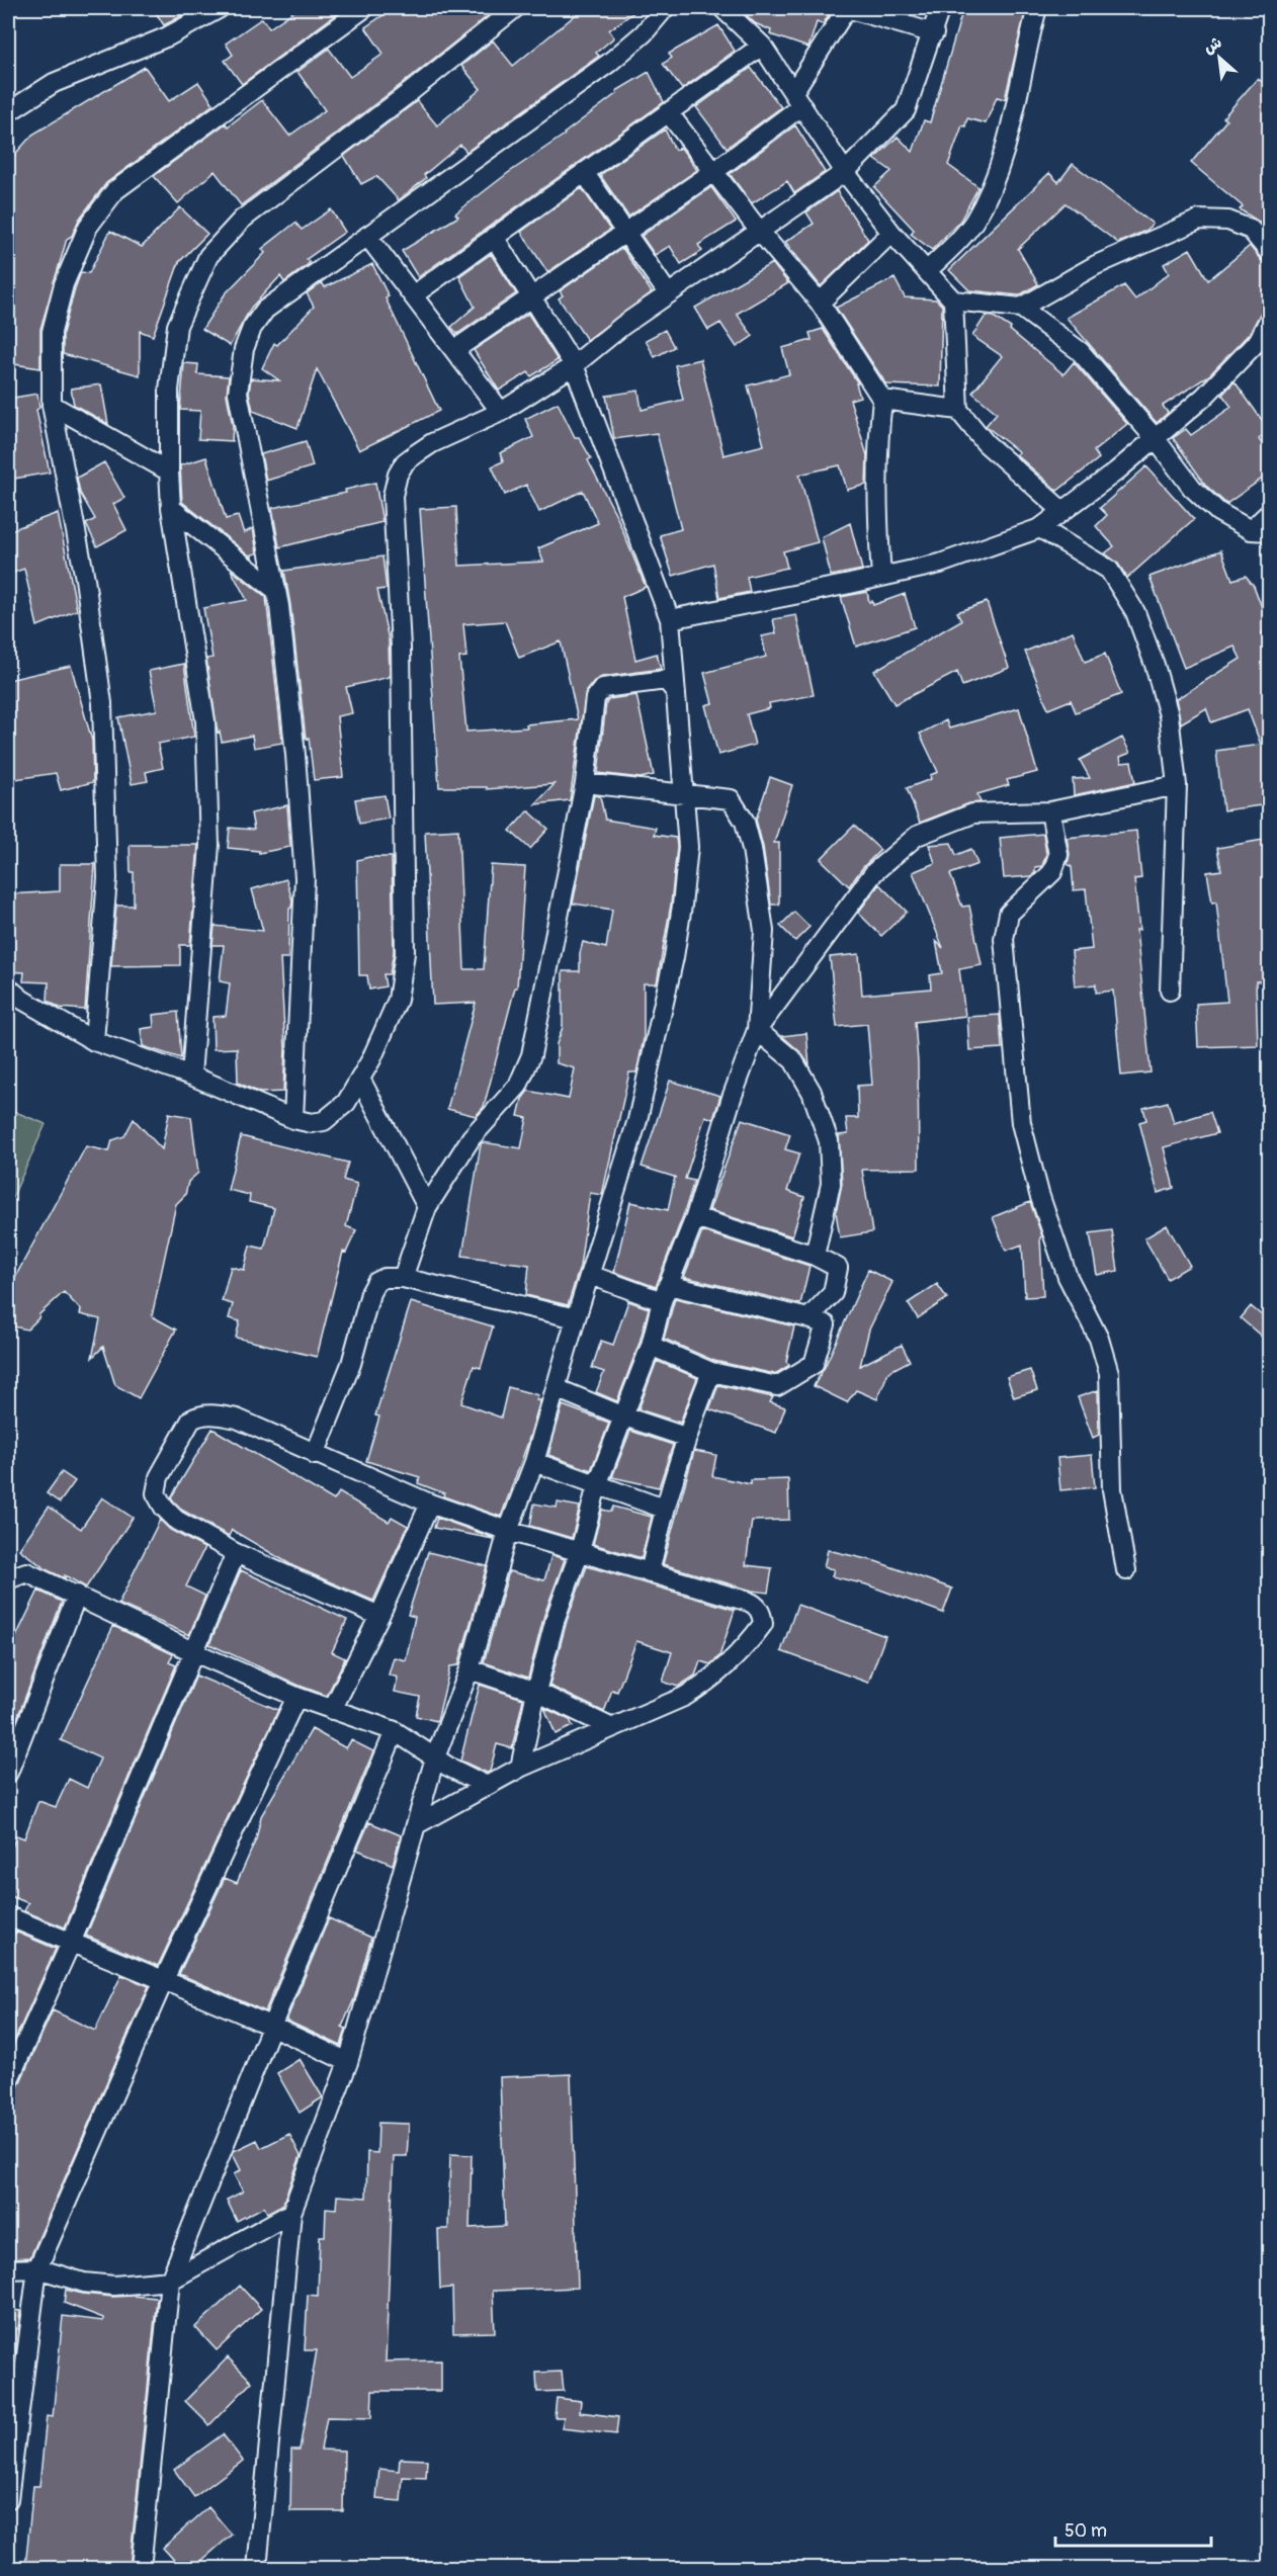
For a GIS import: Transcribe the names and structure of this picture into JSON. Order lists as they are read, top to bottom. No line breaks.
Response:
{"scale_bar":"50 m","north":"top left"}
